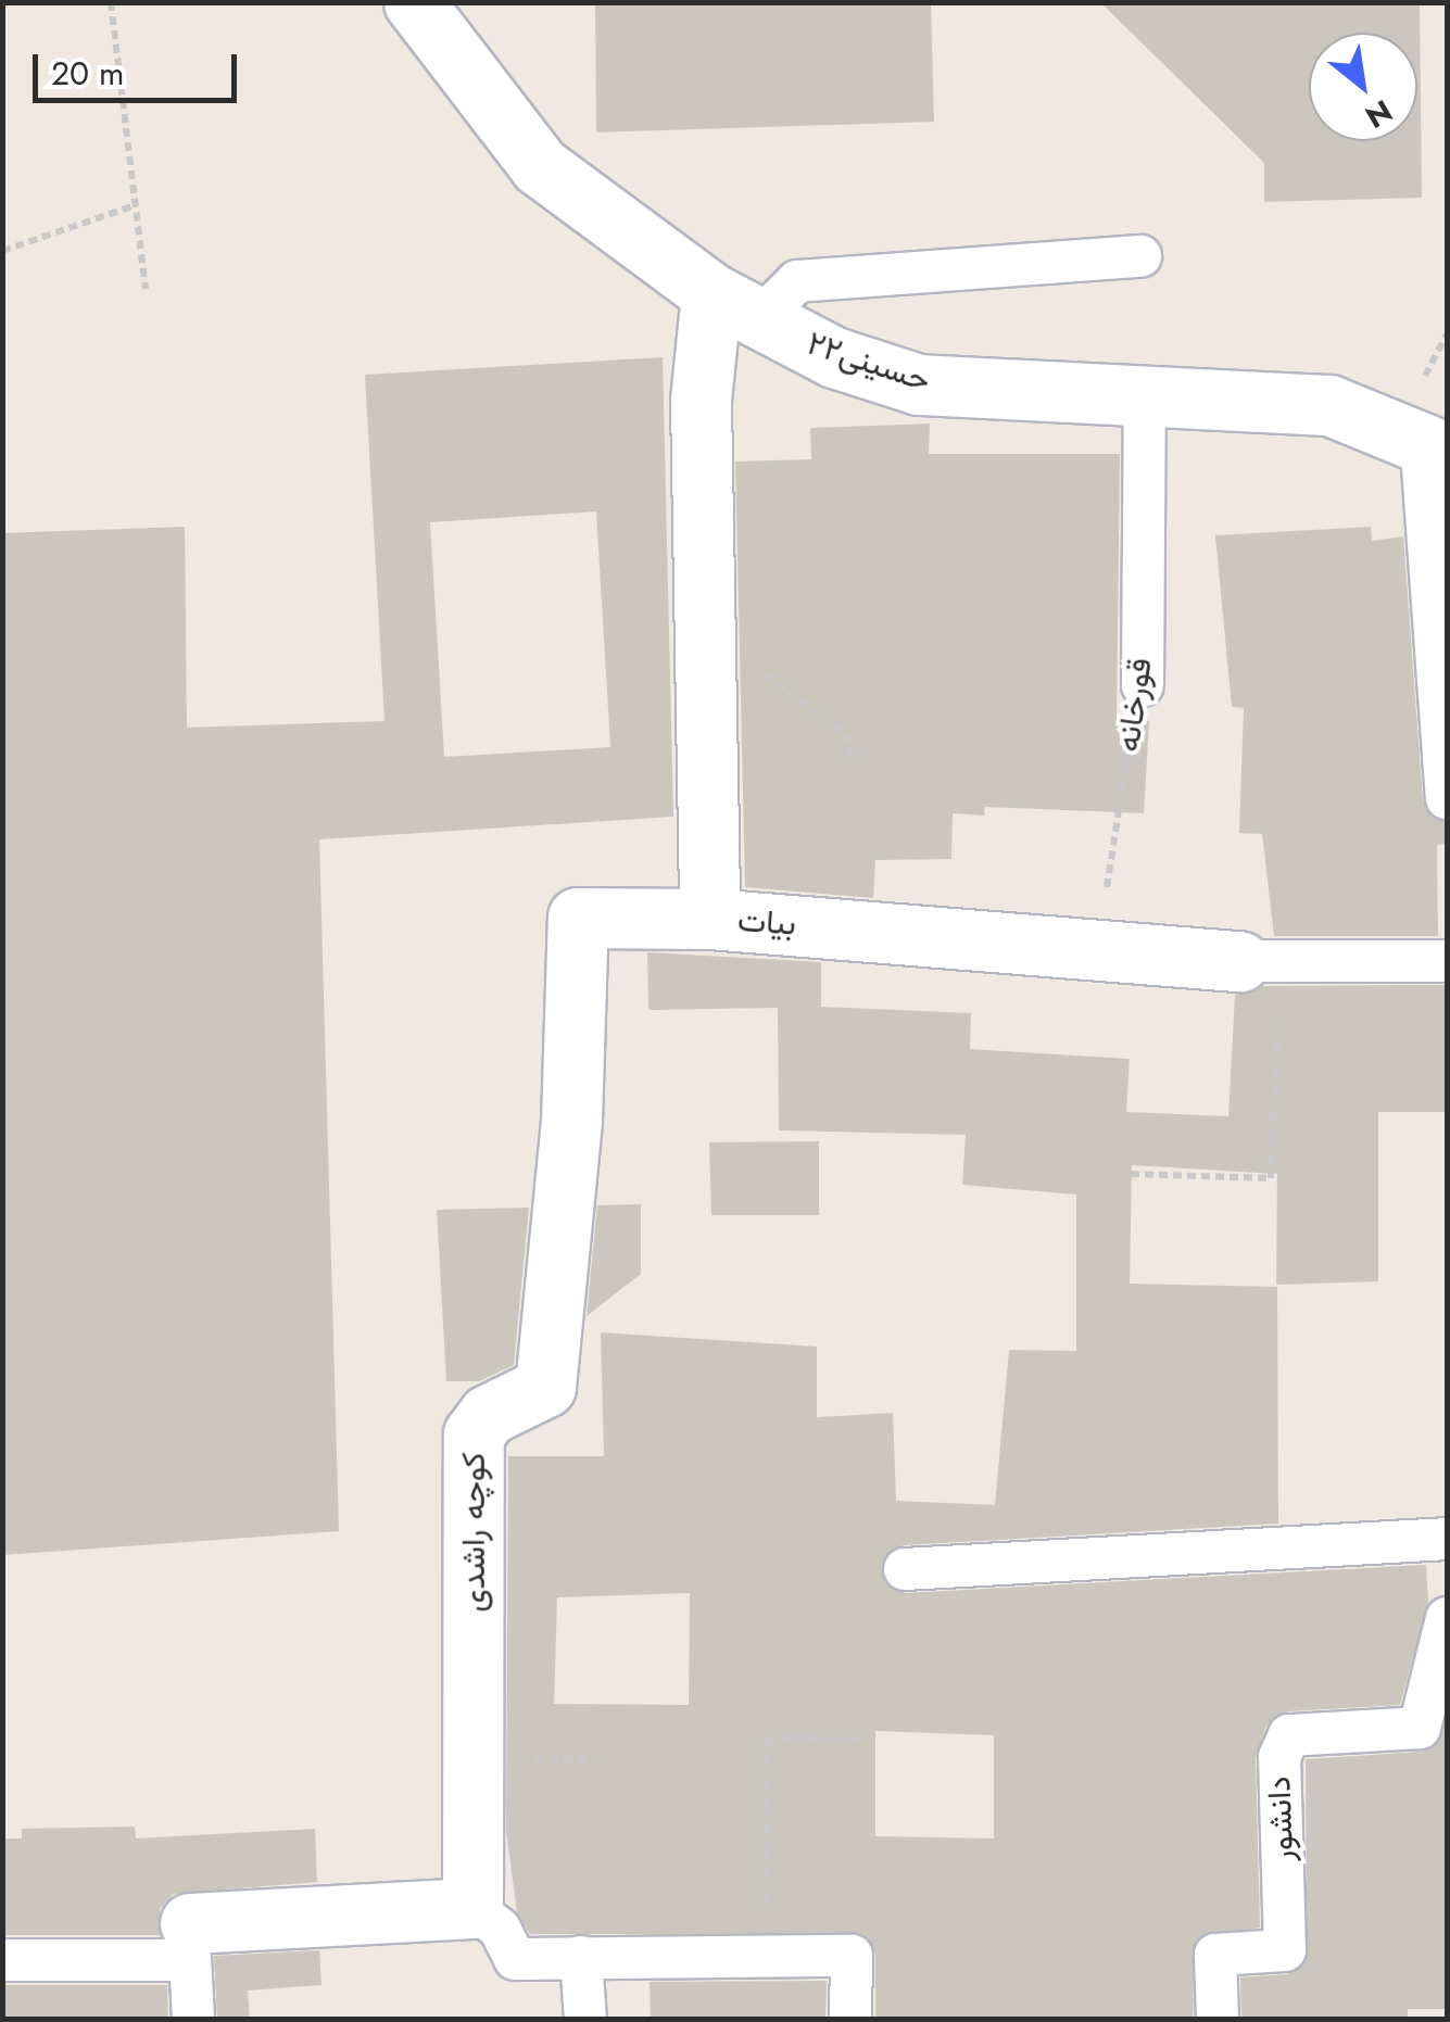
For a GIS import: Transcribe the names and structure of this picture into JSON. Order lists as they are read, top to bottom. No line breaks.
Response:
{"streets":{"street":["حسینی۲۲","بیات","کوچه راشدی"],"lane":["قورخانه","دانشور"]},"crossings":[["حسینی۲۲","قورخانه"],["حسینی۲۲","بیات"],["قورخانه","بیات"],["بیات","کوچه راشدی"]],"scale_bar":"20 m","north":"bottom right"}
